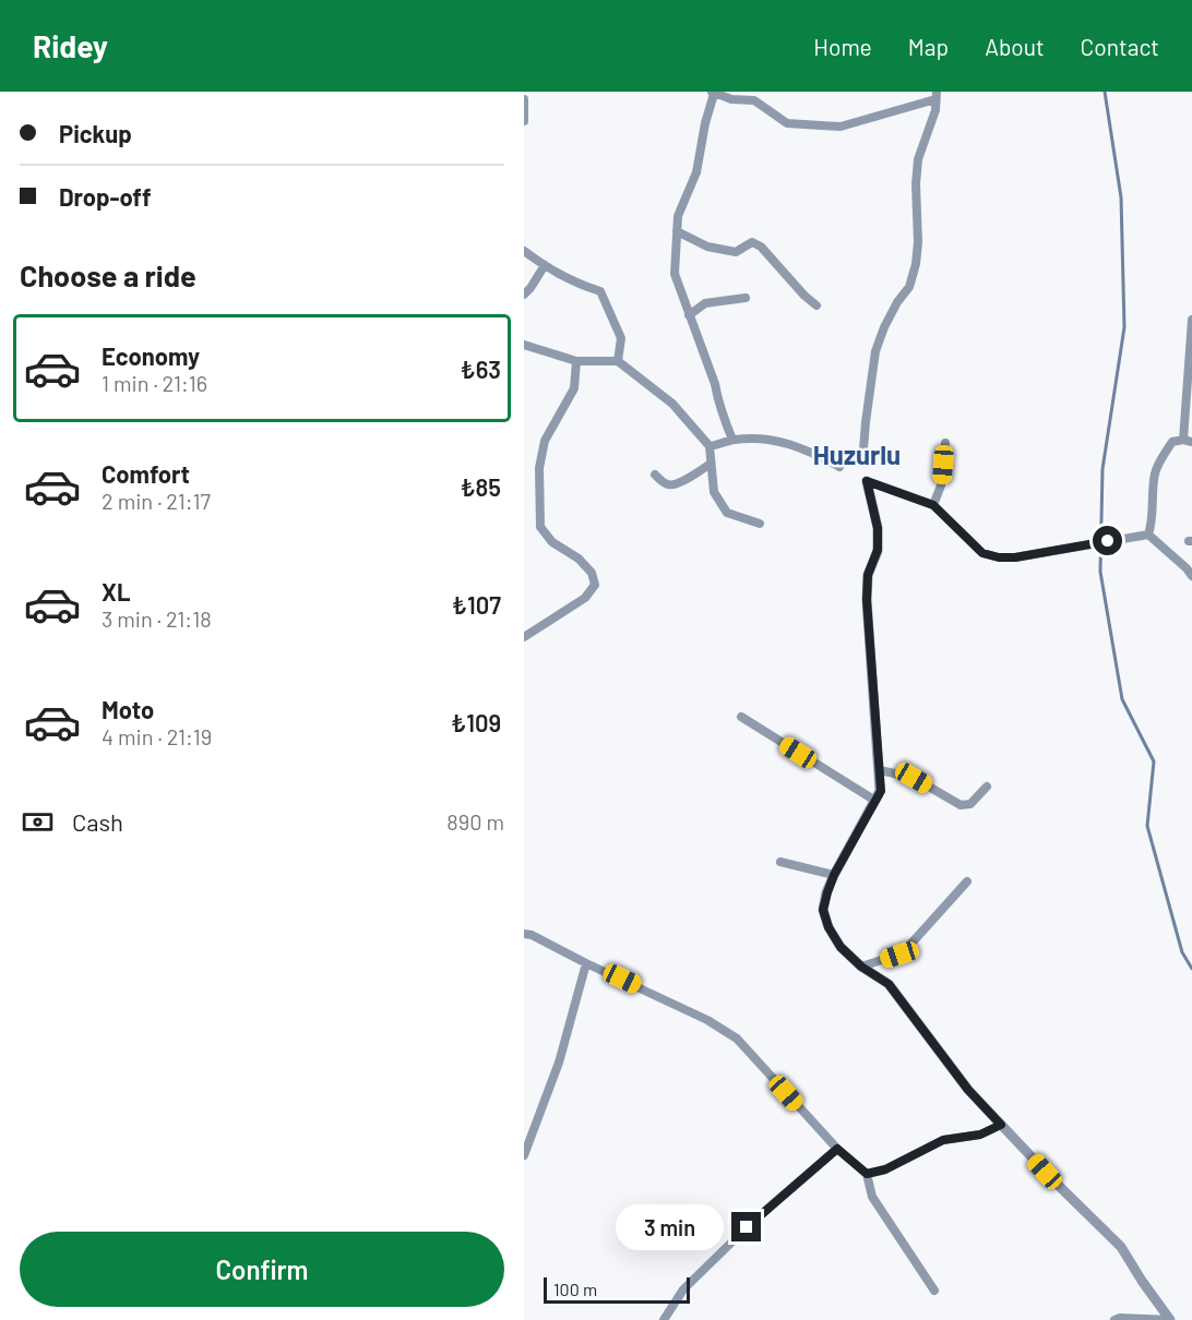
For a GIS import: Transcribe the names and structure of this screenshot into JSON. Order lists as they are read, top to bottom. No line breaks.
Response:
{"districts":["Huzurlu"],"scale_bar":"100 m","page":{"header":"Ridey","nav":["Home","Map","About","Contact"],"banner":["Pickup","Drop-off"],"heading":"Choose a ride","list":[{"name":"Economy","note":"1 min · 21:16","value":"₺63"},{"name":"Comfort","note":"2 min · 21:17","value":"₺85"},{"name":"XL","note":"3 min · 21:18","value":"₺107"},{"name":"Moto","note":"4 min · 21:19","value":"₺109"}],"pay":["Cash","890 m"],"bubble":"3 min","buttons":"Confirm","scale":"100 m"}}
